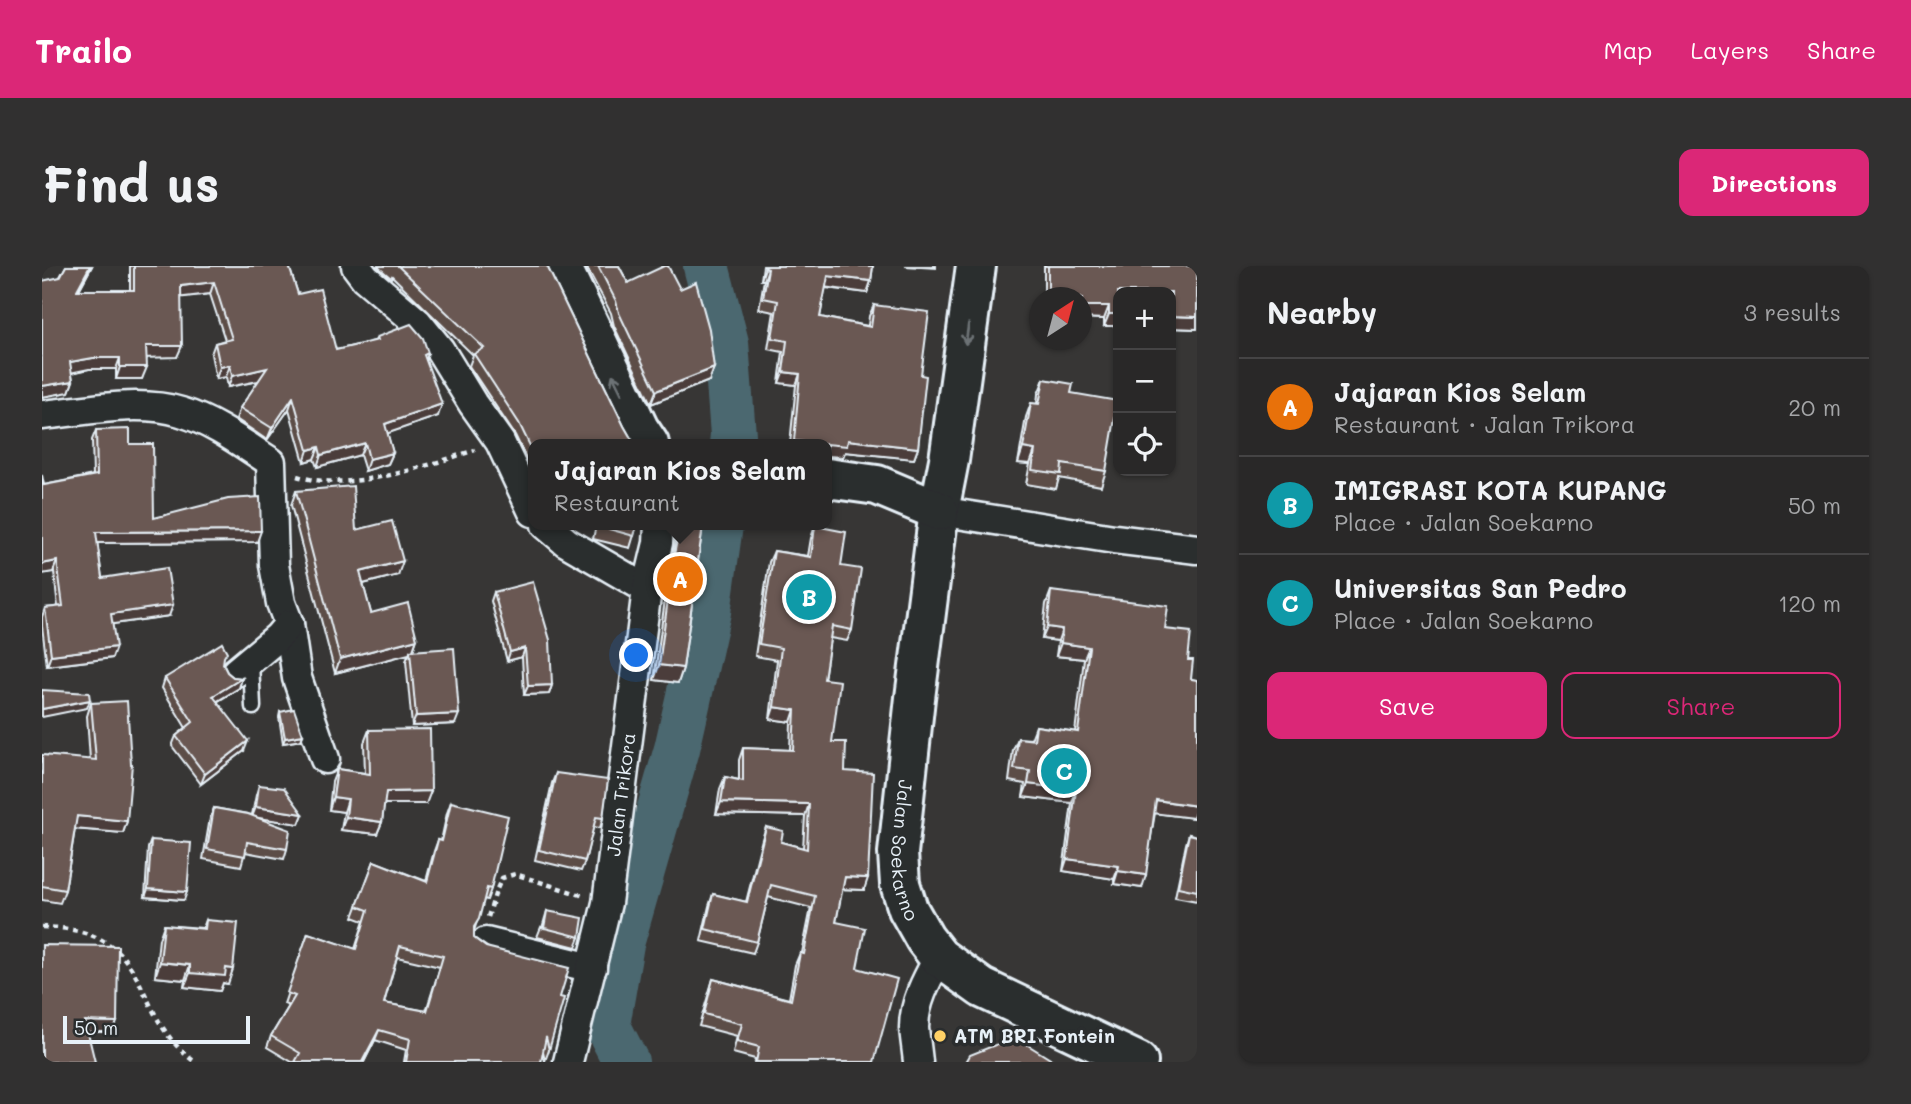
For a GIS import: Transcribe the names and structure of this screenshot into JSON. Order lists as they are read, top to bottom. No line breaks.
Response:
{"streets":{"highway":["Jalan Soekarno"],"street":["Jalan Trikora"]},"places":["ATM BRI Fontein"],"scale_bar":"50 m","north":"top right","page":{"header":"Trailo","nav":["Map","Layers","Share"],"buttons":["Directions",["Save","Share"]],"title":"Find us","heading":["Nearby","3 results"],"map_buttons":["+","−"],"list":[{"mark":"A","name":"Jajaran Kios Selam","note":"Restaurant · Jalan Trikora","value":"20 m"},{"mark":"B","name":"IMIGRASI KOTA KUPANG","note":"Place · Jalan Soekarno","value":"50 m"},{"mark":"C","name":"Universitas San Pedro","note":"Place · Jalan Soekarno","value":"120 m"}],"popup":["Jajaran Kios Selam","Restaurant"],"pins":["A","B","C"],"scale":"50 m"}}
